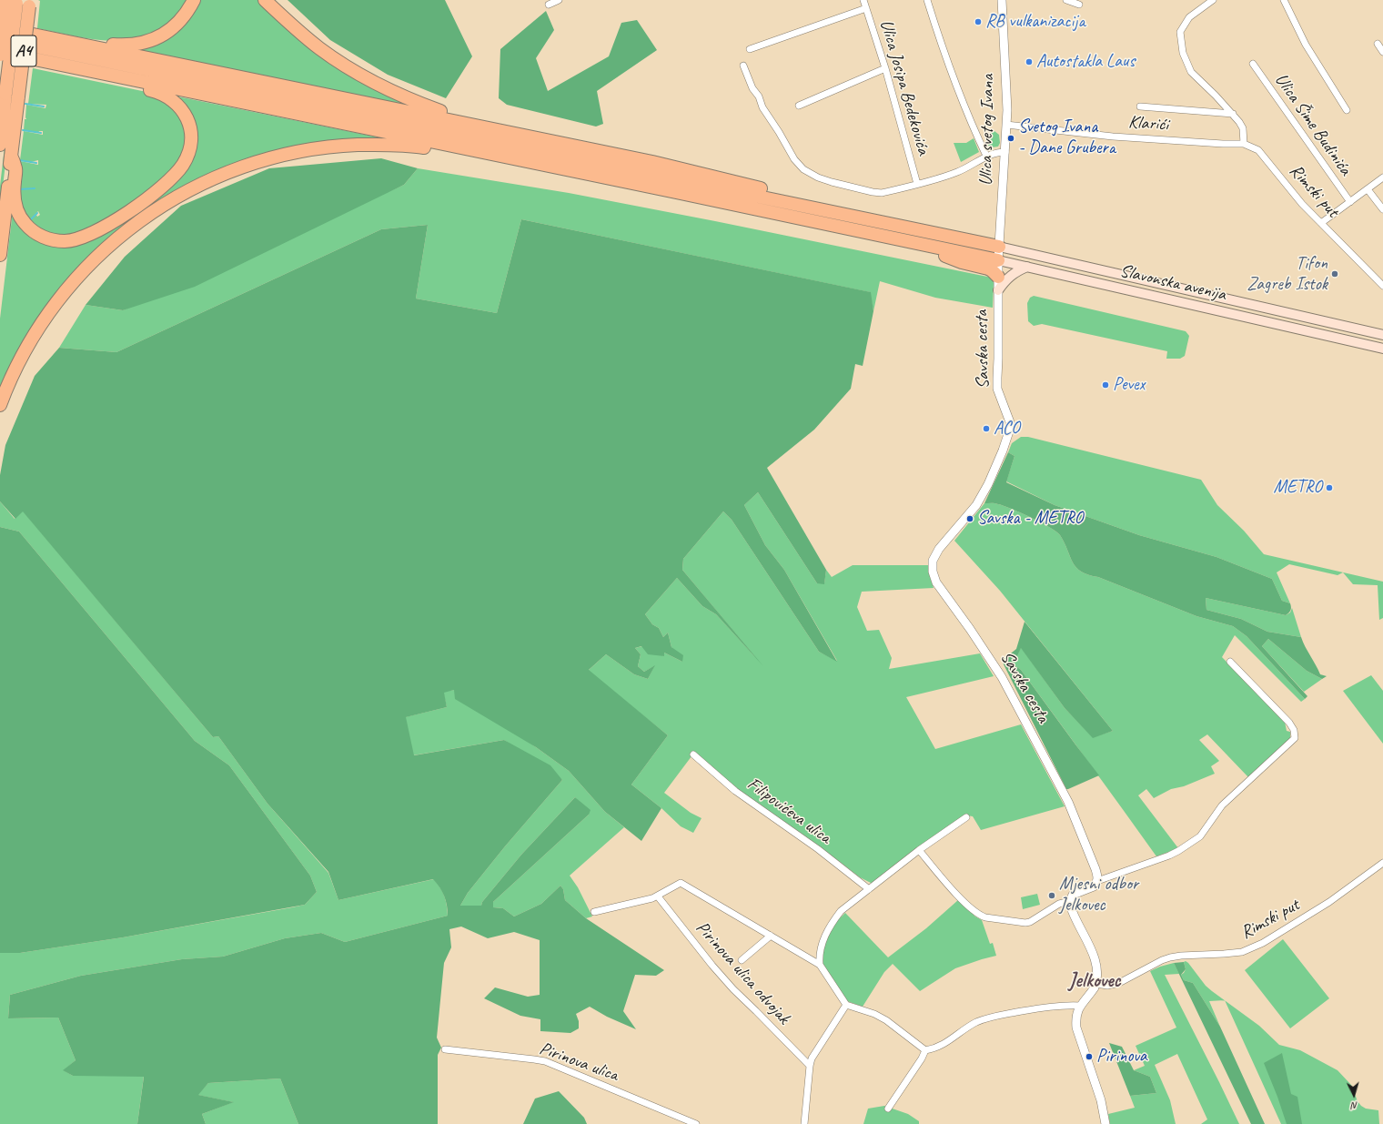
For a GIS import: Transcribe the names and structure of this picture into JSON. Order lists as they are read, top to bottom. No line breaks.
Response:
{"streets":{"highway":["A4"],"main road":["Slavonska avenija"],"street":["Ulica Josipa Bedekovića","Klarići","Ulica Šime Budinića","Ulica svetog Ivana","Rimski put","Savska cesta","Filipovićeva ulica","Pirinova ulica odvojak","Pirinova ulica"]},"crossings":[["Klarići","Ulica svetog Ivana"],["Klarići","Rimski put"],["Ulica svetog Ivana","Slavonska avenija"],["Ulica svetog Ivana","Savska cesta"],["Slavonska avenija","Savska cesta"]],"districts":["Jelkovec"],"places":["RB vulkanizacija","Autostakla Laus","Svetog Ivana - Dane Grubera","Tifon Zagreb Istok","Pevex","ACO","METRO","Savska - METRO","Mjesni odbor Jelkovec","Pirinova"],"north":"bottom"}
